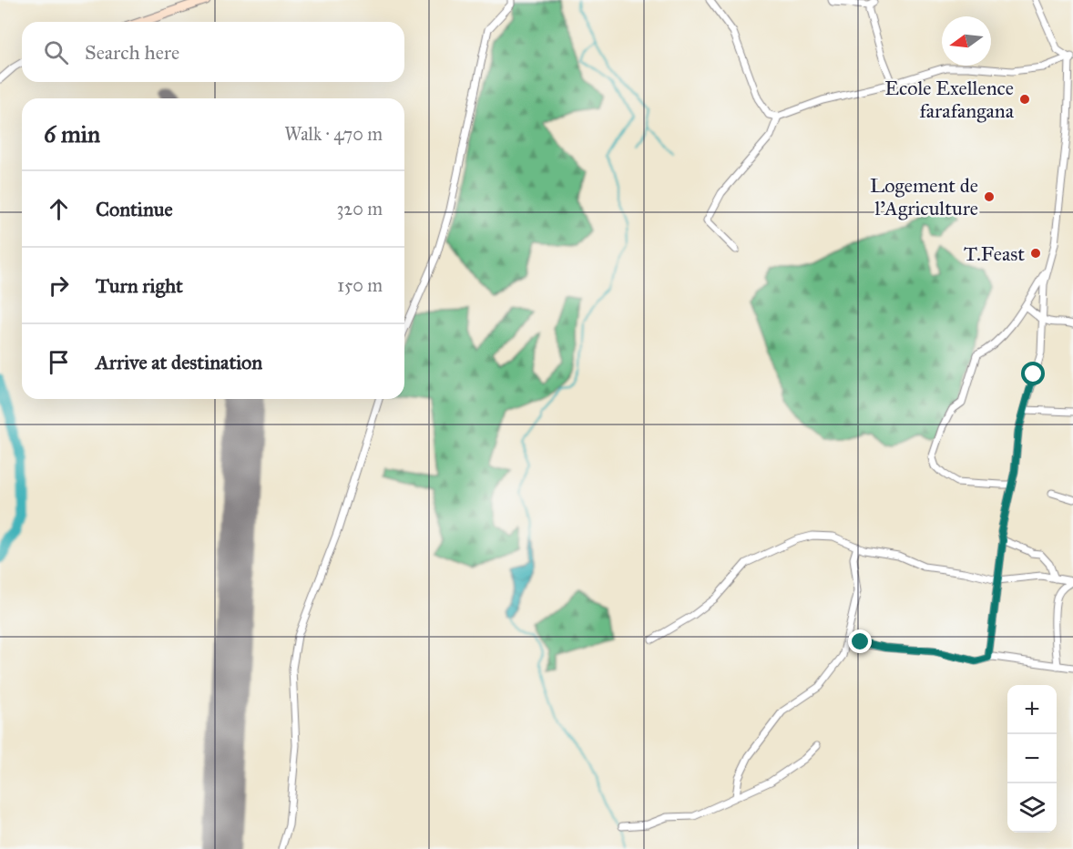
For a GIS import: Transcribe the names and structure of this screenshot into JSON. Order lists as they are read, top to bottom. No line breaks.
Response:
{"places":["Ecole Exellence farafangana","Logement de l'Agriculture","T.Feast"],"north":"left","page":{"search":"Search here","heading":["6 min","Walk · 470 m"],"list":[["Continue","320 m"],["Turn right","150 m"],"Arrive at destination"],"map_buttons":["+","−"]}}
